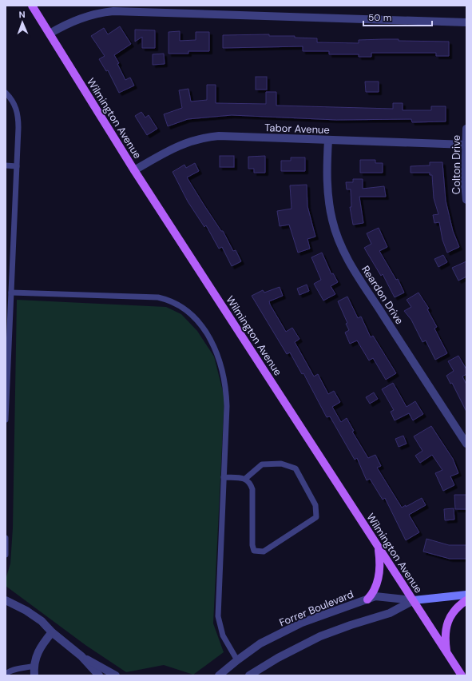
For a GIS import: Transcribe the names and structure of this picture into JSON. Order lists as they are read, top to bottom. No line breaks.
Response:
{"streets":{"main road":["Wilmington Avenue"],"street":["Tabor Avenue","Colton Drive","Reardon Drive","Forrer Boulevard"]},"crossings":[["Wilmington Avenue","Tabor Avenue"],["Wilmington Avenue","Forrer Boulevard"],["Tabor Avenue","Colton Drive"],["Tabor Avenue","Reardon Drive"]],"scale_bar":"50 m","north":"top"}
